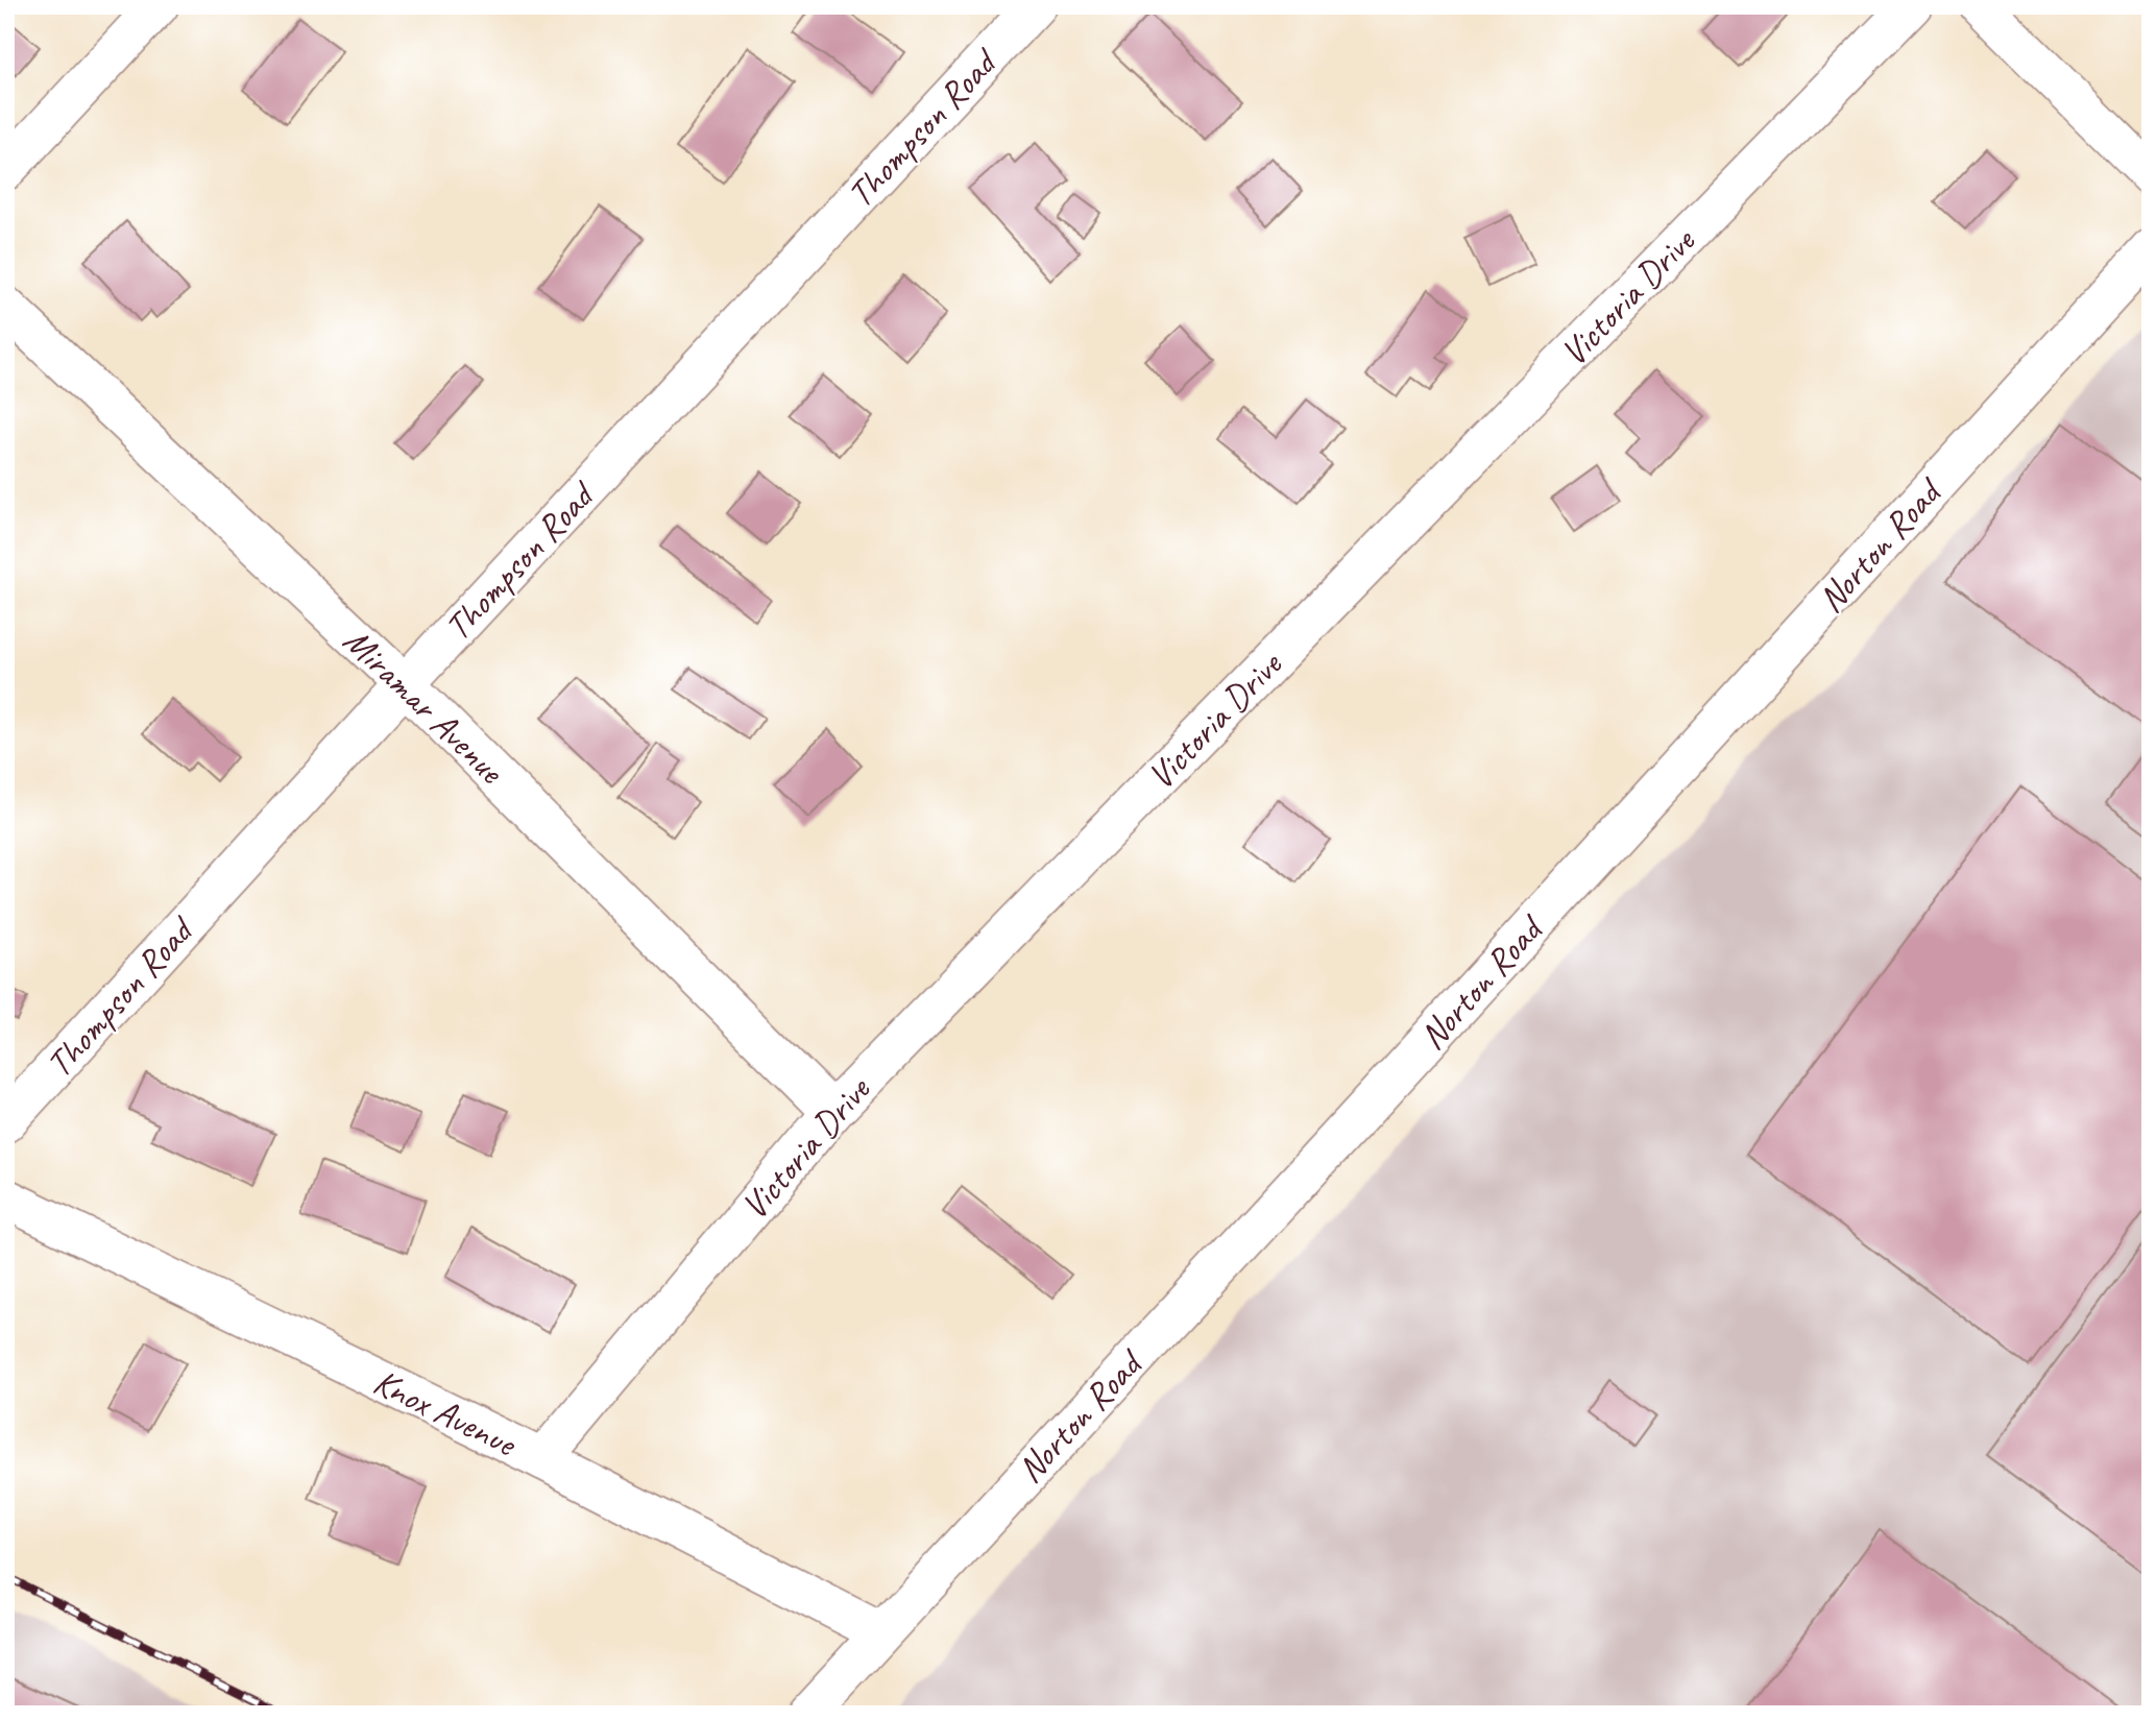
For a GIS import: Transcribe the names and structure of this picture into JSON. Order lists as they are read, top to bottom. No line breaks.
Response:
{"streets":{"street":["Thompson Road","Victoria Drive","Norton Road","Miramar Avenue","Knox Avenue"]},"crossings":[["Thompson Road","Miramar Avenue"],["Victoria Drive","Miramar Avenue"],["Victoria Drive","Knox Avenue"],["Norton Road","Knox Avenue"]]}
